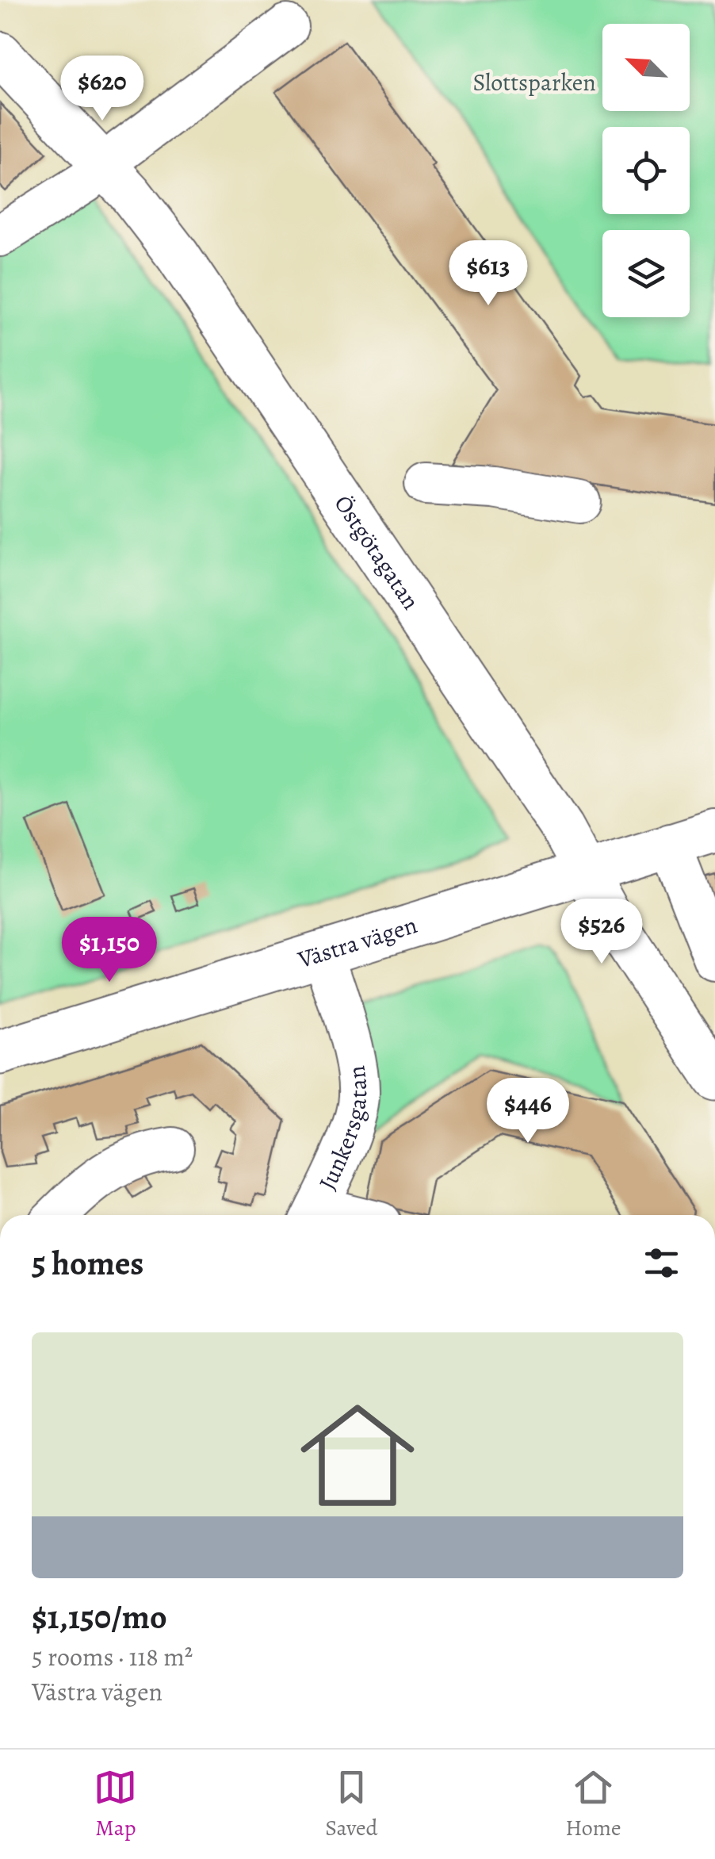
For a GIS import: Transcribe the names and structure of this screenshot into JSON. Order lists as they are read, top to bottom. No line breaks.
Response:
{"streets":{"main road":["Östgötagatan","Västra vägen"],"street":["Junkersgatan"]},"crossings":[["Östgötagatan","Västra vägen"],["Västra vägen","Junkersgatan"]],"parks":["Slottsparken"],"north":"top left","page":{"price":["$620","$613","$526","$1,150","$446"],"heading":"5 homes","list":[{"name":"$1,150/mo","note":"5 rooms · 118 m² · Västra vägen"}],"tabs":["Map","Saved","Home"]}}
